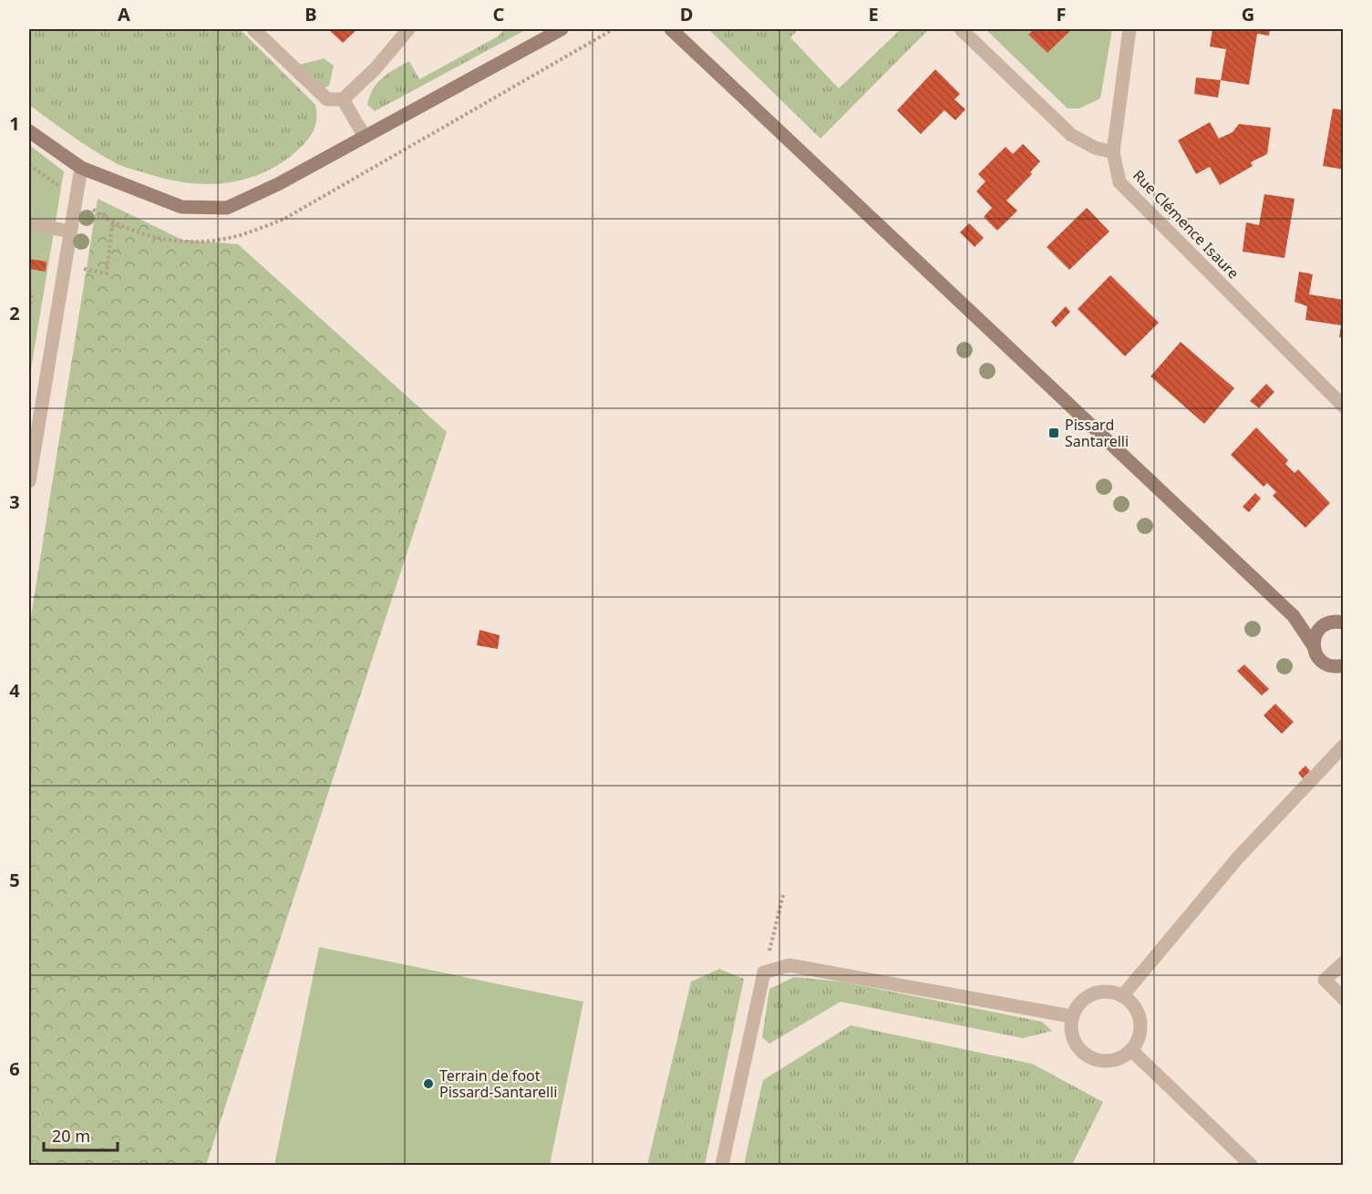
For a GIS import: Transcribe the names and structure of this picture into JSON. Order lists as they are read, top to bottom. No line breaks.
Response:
{"streets":{"street":["Rue Clémence Isaure"]},"places":{"transit":["Pissard Santarelli"],"other":["Terrain de foot Pissard-Santarelli"]},"scale_bar":"20 m","grid":{"columns":["A","B","C","D","E","F","G"],"rows":["1","2","3","4","5","6"]}}
